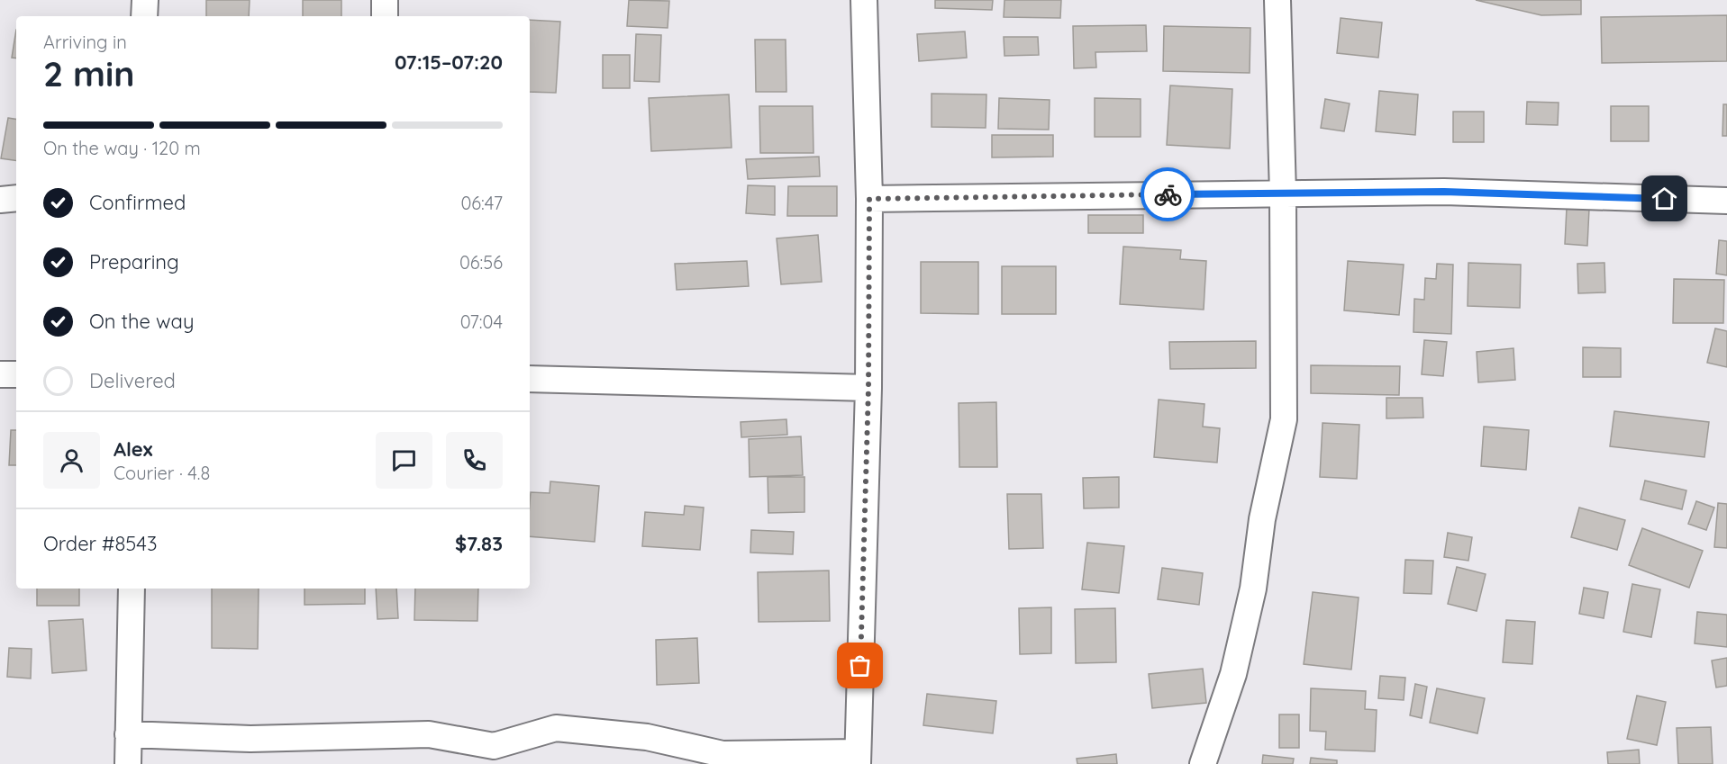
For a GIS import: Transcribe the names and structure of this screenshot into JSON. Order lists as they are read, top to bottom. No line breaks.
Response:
{"page":{"heading":["2 min","Arriving in","07:15–07:20"],"panel":["Alex","Courier · 4.8","Order #8543","$7.83"],"bar":"On the way · 120 m","list":[["Confirmed","06:47"],["Preparing","06:56"],["On the way","07:04"],"Delivered"]}}
